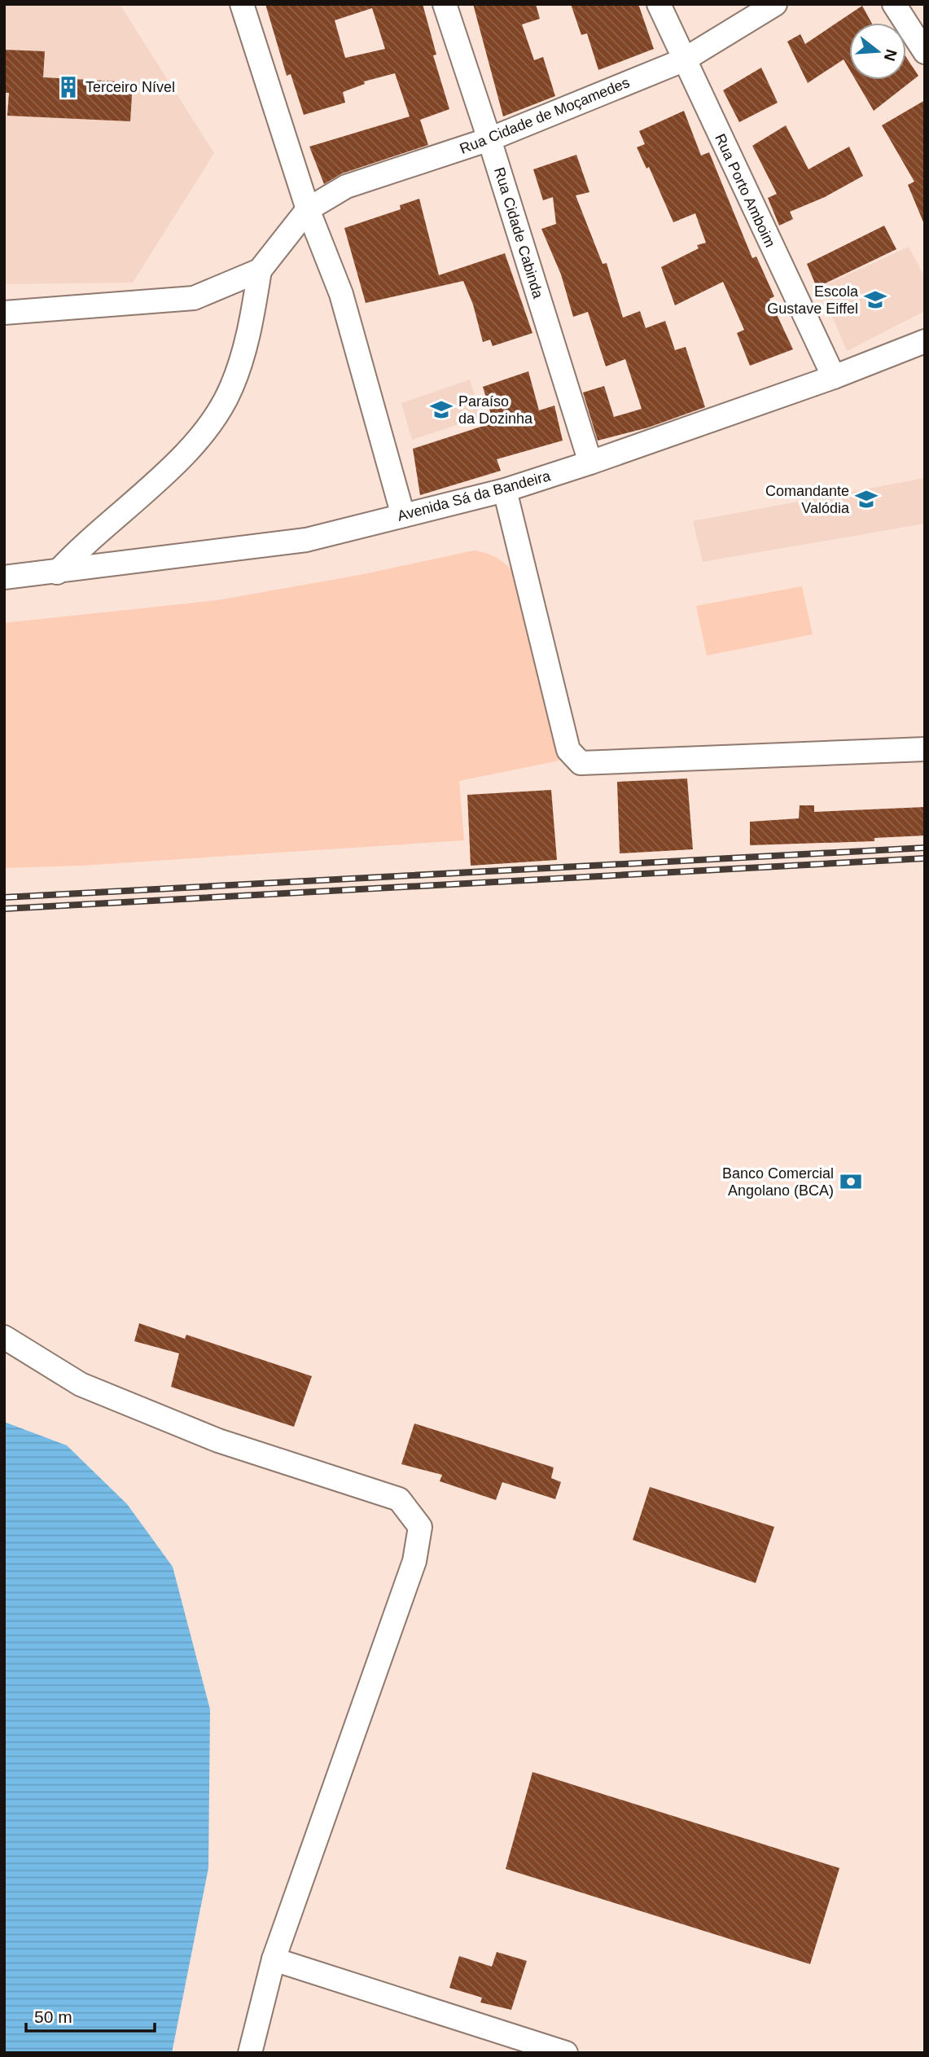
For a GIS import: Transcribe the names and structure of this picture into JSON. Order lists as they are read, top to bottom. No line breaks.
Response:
{"streets":{"street":["Rua Cidade de Moçamedes","Rua Porto Amboim","Rua Cidade Cabinda","Avenida Sá da Bandeira"]},"crossings":[["Rua Cidade de Moçamedes","Rua Porto Amboim"],["Rua Cidade de Moçamedes","Rua Cidade Cabinda"],["Rua Porto Amboim","Avenida Sá da Bandeira"],["Rua Cidade Cabinda","Avenida Sá da Bandeira"]],"places":{"building":["Terceiro Nível"],"school or university":["Escola Gustave Eiffel","Paraíso da Dozinha","Comandante Valódia"],"bank":["Banco Comercial Angolano (BCA)"]},"scale_bar":"50 m","north":"right"}
